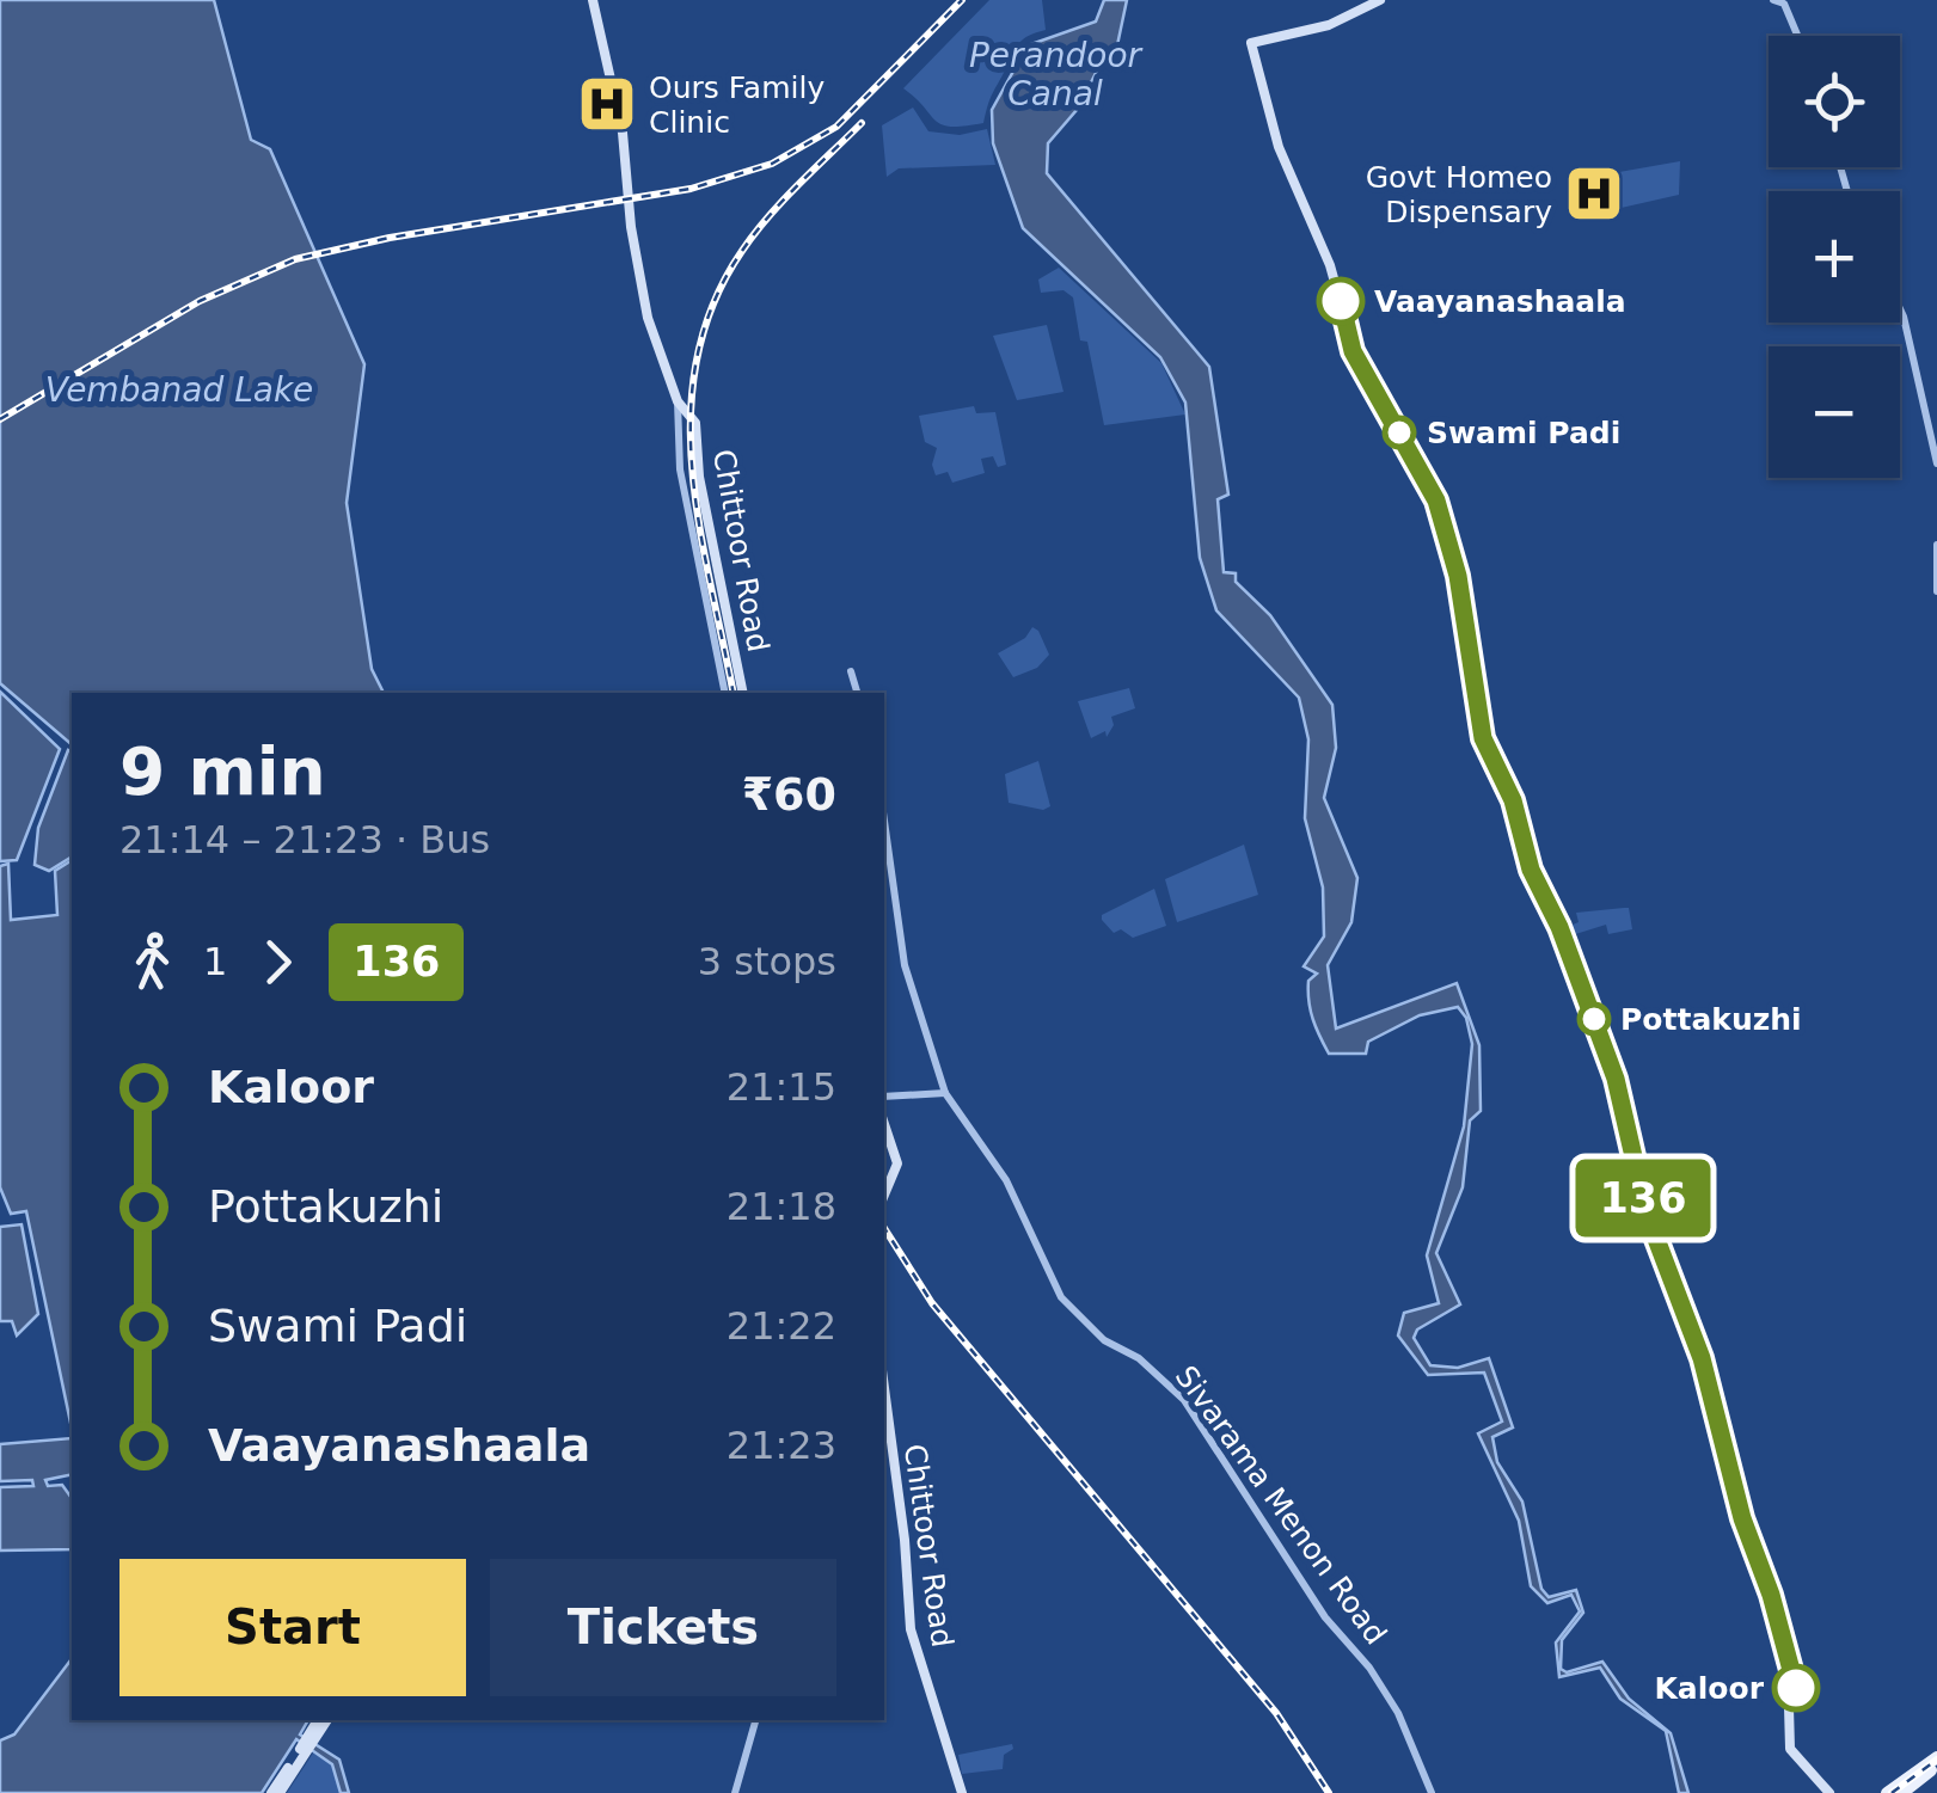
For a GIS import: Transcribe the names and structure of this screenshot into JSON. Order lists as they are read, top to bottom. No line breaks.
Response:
{"streets":{"main road":["Chittoor Road"],"street":["Sivarama Menon Road"]},"water":["Perandoor Canal","Vembanad Lake"],"places":{"hospital":["Ours Family Clinic","Govt Homeo Dispensary"],"other":["Vaayanashaala","Swami Padi","Pottakuzhi","Kaloor"]},"lines":["bus line 136"],"page":{"on_map":"136","map_buttons":["+","−"],"heading":["9 min","21:14 – 21:23 · Bus","₹60"],"legs":["1","136","3 stops"],"list":[{"name":"Kaloor","value":"21:15"},{"name":"Pottakuzhi","value":"21:18"},{"name":"Swami Padi","value":"21:22"},{"name":"Vaayanashaala","value":"21:23"}],"buttons":["Start","Tickets"]}}
